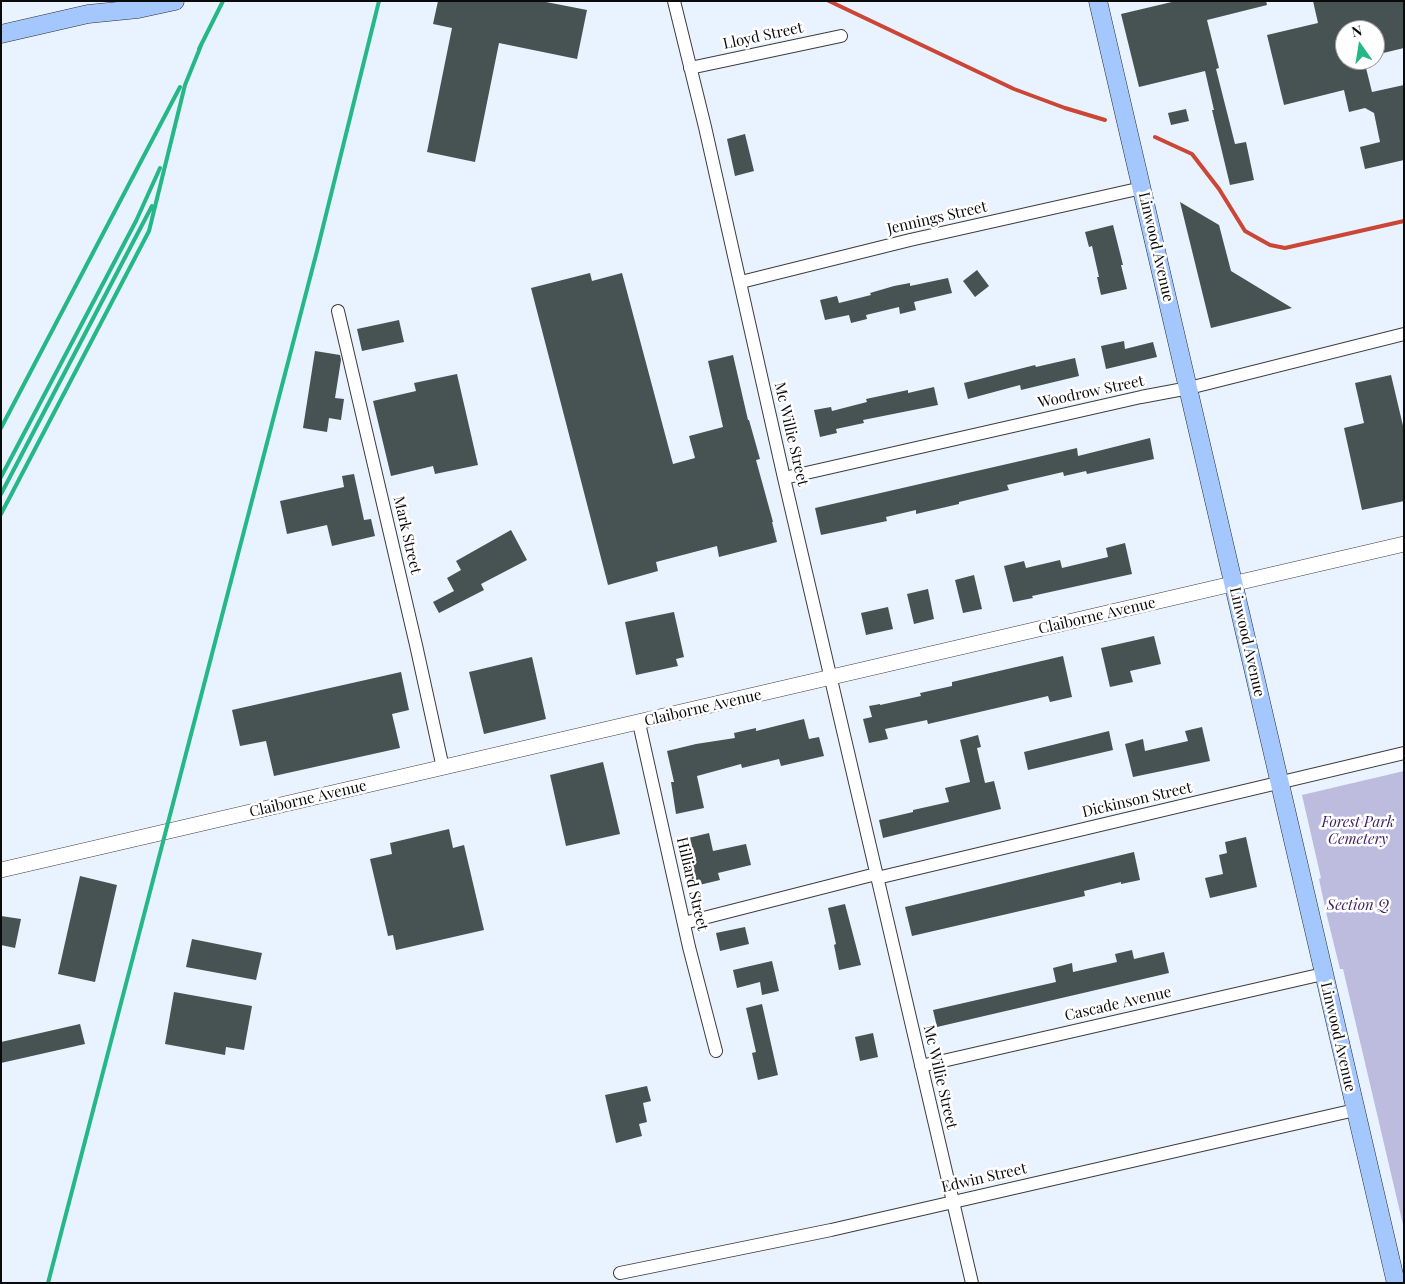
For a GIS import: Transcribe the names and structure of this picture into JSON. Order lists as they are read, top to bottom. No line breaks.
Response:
{"streets":{"main road":["Linwood Avenue"],"street":["Lloyd Street","Jennings Street","Woodrow Street","Mc Willie Street","Mark Street","Claiborne Avenue","Dickinson Street","Hilliard Street","Cascade Avenue","Edwin Street"]},"crossings":[["Lloyd Street","Mc Willie Street"],["Jennings Street","Linwood Avenue"],["Jennings Street","Mc Willie Street"],["Linwood Avenue","Woodrow Street"],["Linwood Avenue","Claiborne Avenue"],["Linwood Avenue","Dickinson Street"],["Linwood Avenue","Cascade Avenue"],["Linwood Avenue","Edwin Street"],["Woodrow Street","Mc Willie Street"],["Mc Willie Street","Claiborne Avenue"],["Mc Willie Street","Dickinson Street"],["Mc Willie Street","Cascade Avenue"],["Mc Willie Street","Edwin Street"],["Mark Street","Claiborne Avenue"],["Claiborne Avenue","Hilliard Street"],["Dickinson Street","Hilliard Street"]],"parks":["Forest Park Cemetery","Section Q"],"north":"top"}
